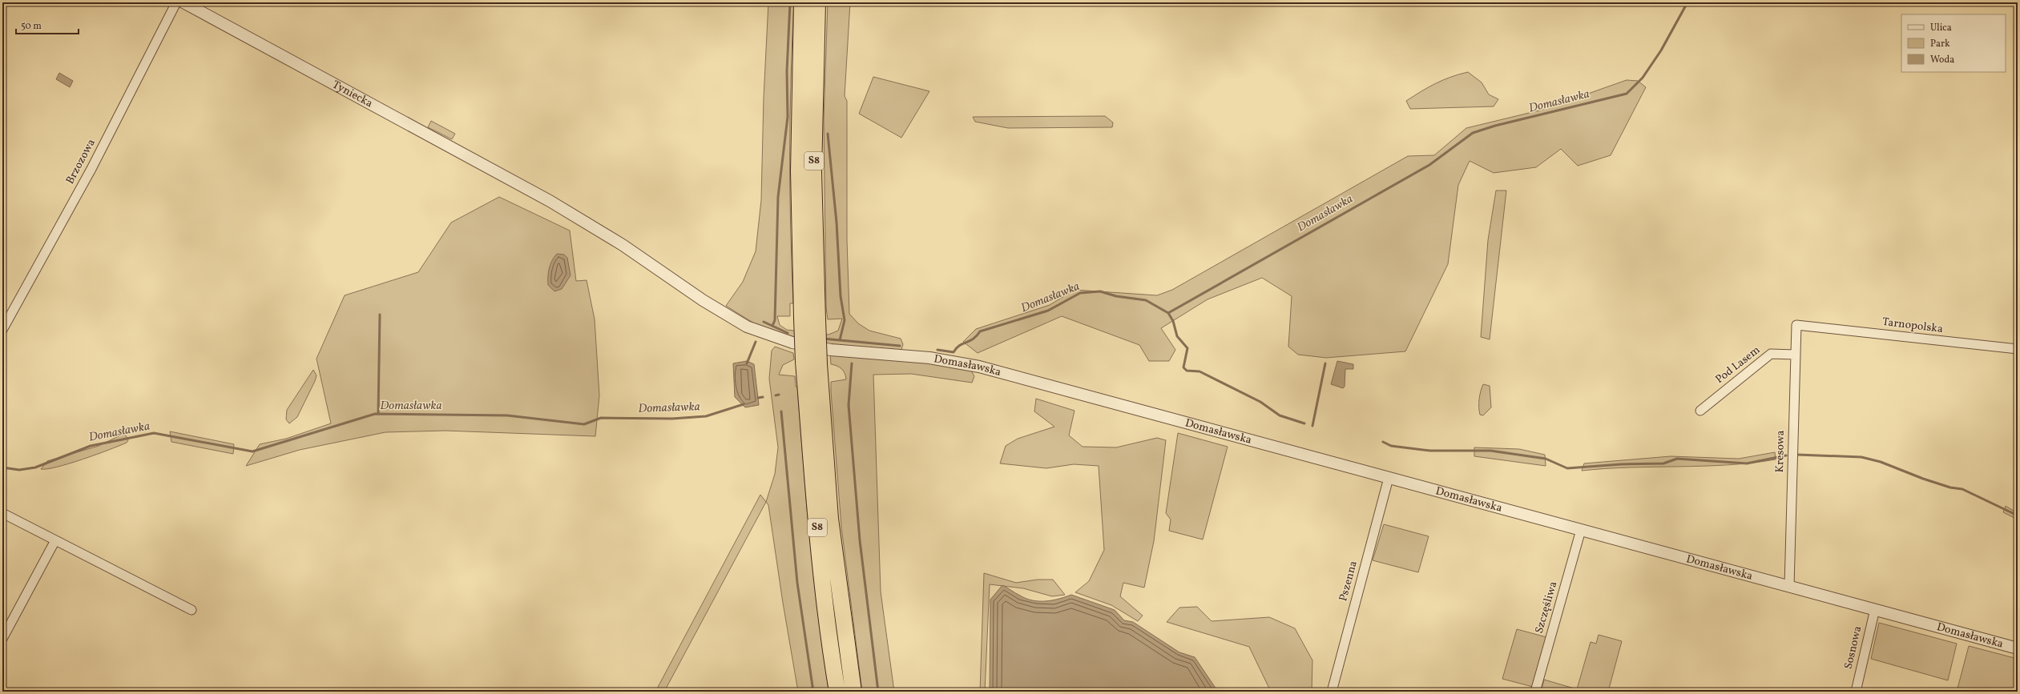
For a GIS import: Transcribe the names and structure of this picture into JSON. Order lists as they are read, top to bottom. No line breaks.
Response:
{"streets":{"highway":["S8"],"street":["Tyniecka","Brzozowa","Tarnopolska","Pod Lasem","Domasławska","Kresowa","Pszenna","Szczęśliwa","Sosnowa"]},"crossings":[["Tyniecka","Domasławska"],["Tarnopolska","Kresowa"],["Pod Lasem","Kresowa"],["Domasławska","Kresowa"],["Domasławska","Pszenna"],["Domasławska","Szczęśliwa"],["Domasławska","Sosnowa"]],"water":["Domasławka"],"legend":["Ulica","Park","Woda"],"scale_bar":"50 m"}
